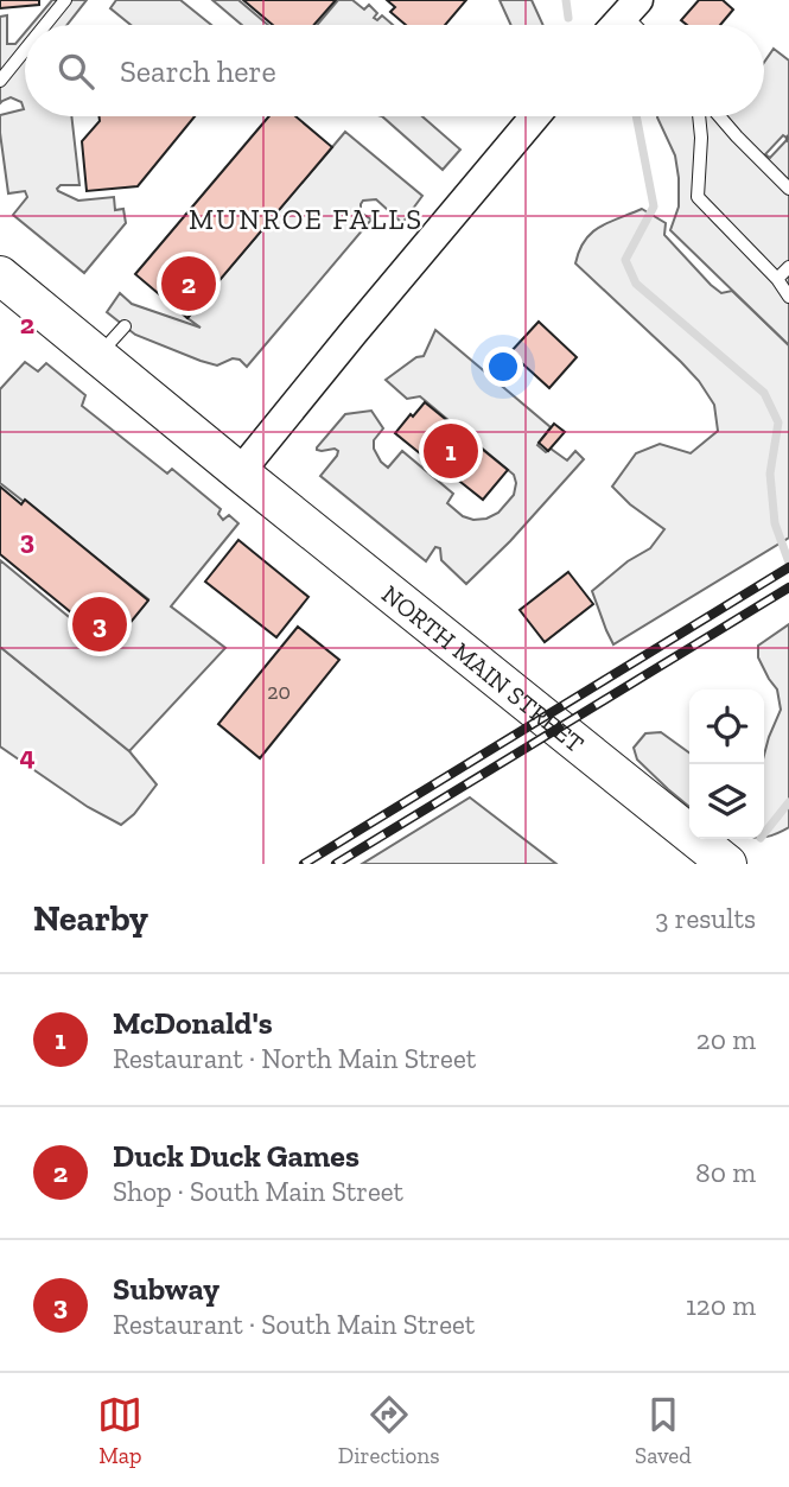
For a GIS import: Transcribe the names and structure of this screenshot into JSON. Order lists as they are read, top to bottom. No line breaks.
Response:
{"streets":{"main road":["NORTH MAIN STREET"]},"districts":["MUNROE FALLS"],"house_numbers":["20"],"page":{"search":"Search here","pins":["2","1","3"],"heading":["Nearby","3 results"],"list":[{"mark":"1","name":"McDonald's","note":"Restaurant · North Main Street","value":"20 m"},{"mark":"2","name":"Duck Duck Games","note":"Shop · South Main Street","value":"80 m"},{"mark":"3","name":"Subway","note":"Restaurant · South Main Street","value":"120 m"}],"nav":["Map","Directions","Saved"]},"grid":{"rows":["2","3","4"]}}
